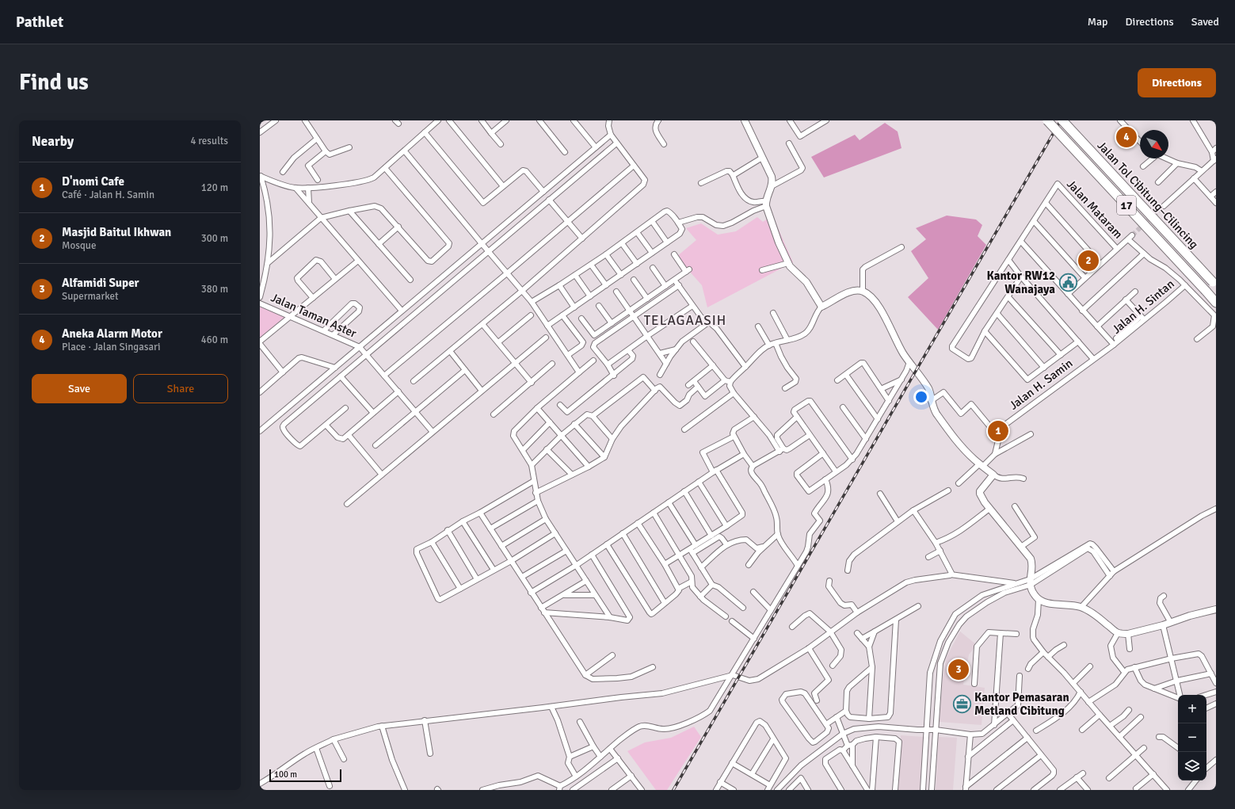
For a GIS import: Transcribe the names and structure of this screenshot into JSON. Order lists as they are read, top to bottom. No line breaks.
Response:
{"streets":{"highway":["Jalan Tol Cibitung–Cilincing","17"],"street":["Jalan Mataram","Jalan H. Sintan","Jalan Taman Aster","Jalan H. Samin"]},"crossings":[["Jalan H. Sintan","Jalan H. Samin"]],"districts":["TELAGAASIH"],"places":{"public building":["Kantor RW12 Wanajaya"],"office":["Kantor Pemasaran Metland Cibitung"]},"scale_bar":"100 m","north":"bottom right","page":{"header":"Pathlet","nav":["Map","Directions","Saved"],"buttons":["Directions",["Save","Share"]],"title":"Find us","heading":["Nearby","4 results"],"pins":["4","2","1","3"],"list":[{"mark":"1","name":"D'nomi Cafe","note":"Café · Jalan H. Samin","value":"120 m"},{"mark":"2","name":"Masjid Baitul Ikhwan","note":"Mosque","value":"300 m"},{"mark":"3","name":"Alfamidi Super","note":"Supermarket","value":"380 m"},{"mark":"4","name":"Aneka Alarm Motor","note":"Place · Jalan Singasari","value":"460 m"}],"map_buttons":["+","−"],"scale":"100 m"}}
